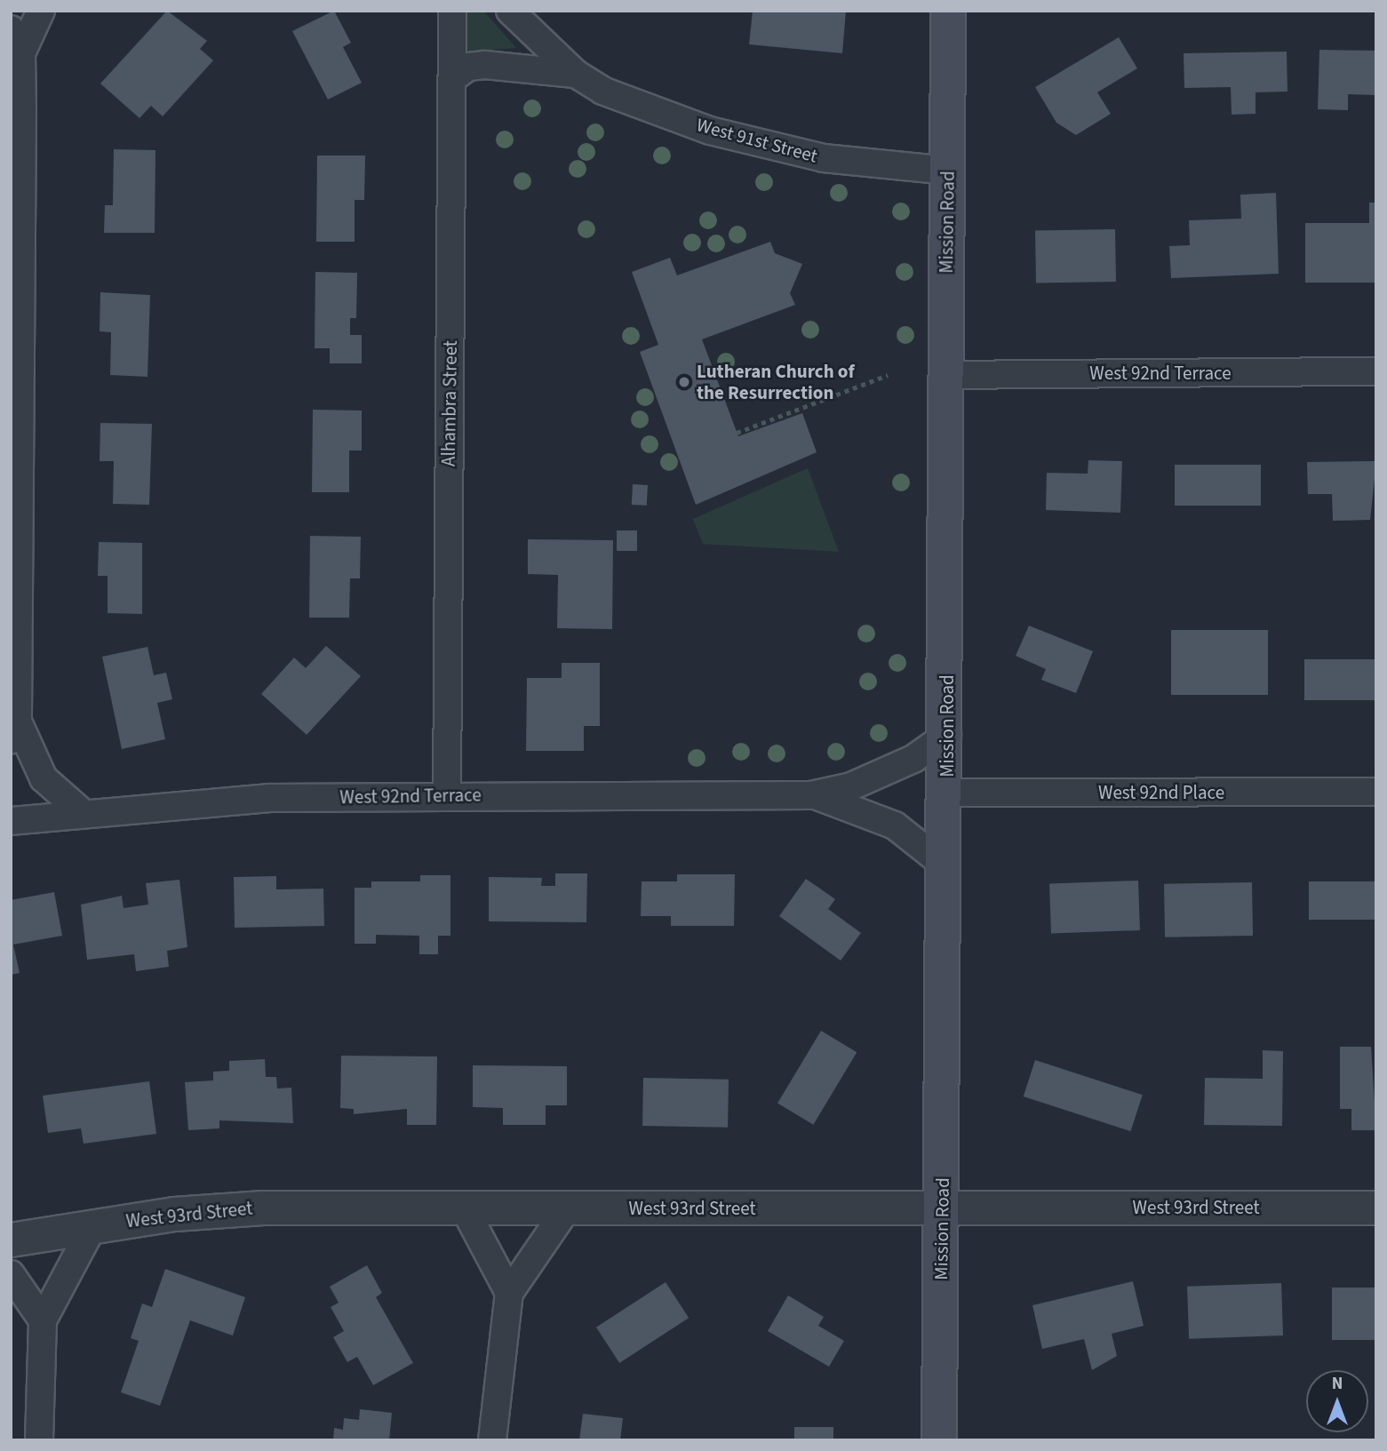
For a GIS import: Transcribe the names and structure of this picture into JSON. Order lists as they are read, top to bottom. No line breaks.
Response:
{"streets":{"main road":["Mission Road"],"street":["West 91st Street","West 92nd Terrace","Alhambra Street","West 92nd Place","West 93rd Street"]},"crossings":[["West 91st Street","Mission Road"],["West 91st Street","Alhambra Street"],["Mission Road","West 92nd Terrace"],["Mission Road","West 92nd Place"],["Mission Road","West 93rd Street"],["West 92nd Terrace","Alhambra Street"]],"places":["Lutheran Church of the Resurrection"],"north":"top"}
